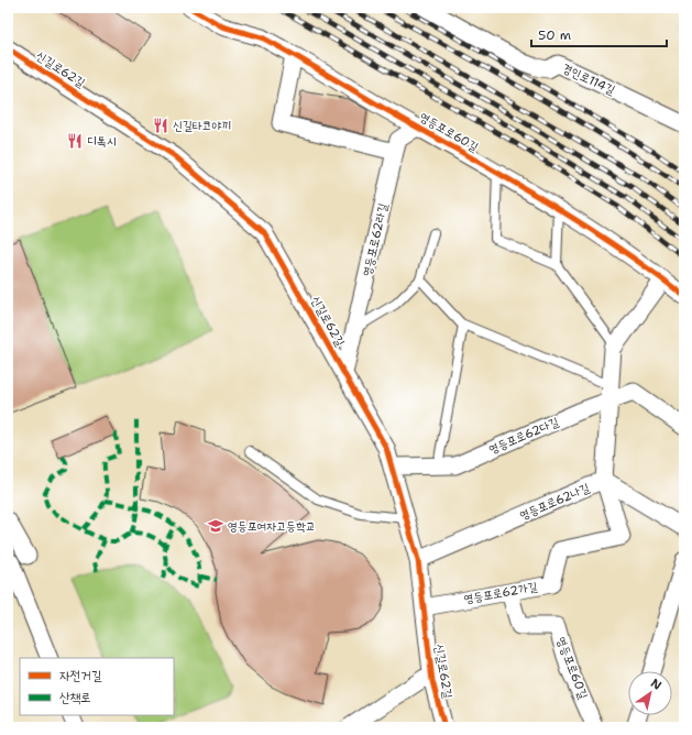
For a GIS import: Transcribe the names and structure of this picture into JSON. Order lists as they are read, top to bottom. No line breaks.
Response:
{"streets":{"street":["신길로62길","경인로114길","영등포로60길","영등포로62라길","영등포로62다길","영등포로62나길","영등포로62가길"]},"crossings":[["신길로62길","영등포로62라길"],["신길로62길","영등포로62다길"],["신길로62길","영등포로62나길"],["신길로62길","영등포로62가길"],["영등포로60길","영등포로62라길"],["영등포로60길","영등포로62나길"],["영등포로60길","영등포로62가길"],["영등포로62다길","영등포로62나길"],["영등포로62나길","영등포로62가길"]],"places":{"restaurant":["신길타코야끼","디톡시"],"school or university":["영등포여자고등학교"]},"legend":["자전거길","산책로"],"scale_bar":"50 m","north":"top right"}
